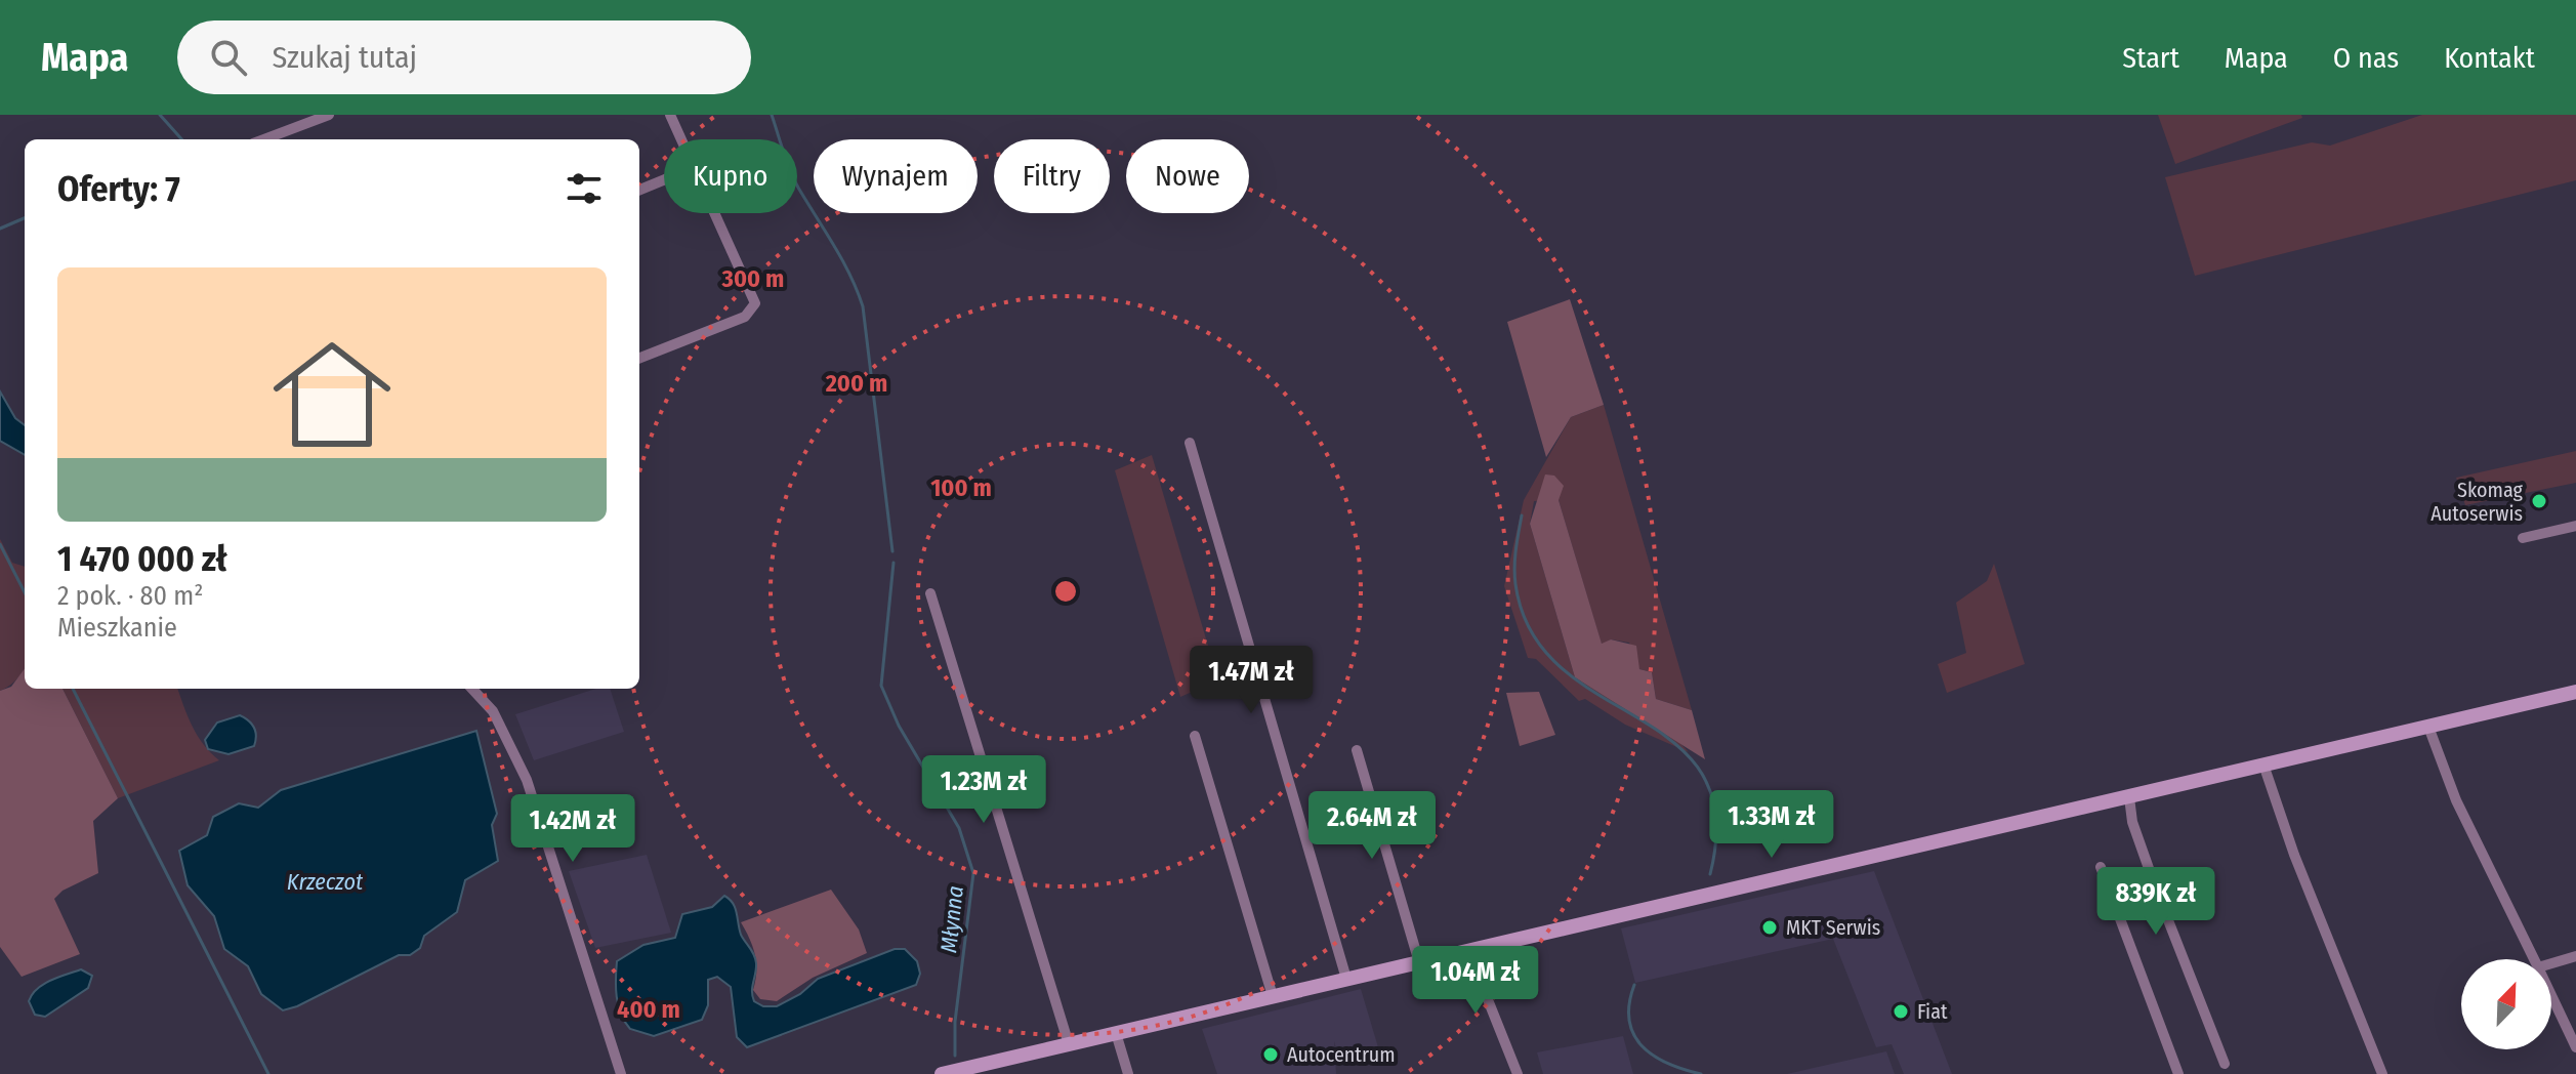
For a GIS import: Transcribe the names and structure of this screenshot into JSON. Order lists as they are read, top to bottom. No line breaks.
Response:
{"water":["Krzeczot","Młynna"],"places":["Skomag Autoserwis","MKT Serwis","Fiat","Autocentrum"],"north":"top right","page":{"header":"Mapa","search":"Szukaj tutaj","nav":["Start","Mapa","O nas","Kontakt"],"chip":["Kupno","Wynajem","Filtry","Nowe"],"heading":"Oferty: 7","list":[{"name":"1 470 000 zł","note":"2 pok. · 80 m² · Mieszkanie"}],"price":["1.47M zł","1.23M zł","1.33M zł","2.64M zł","1.42M zł","839K zł","1.04M zł"]},"rings":["300 m","200 m","100 m","400 m"]}
